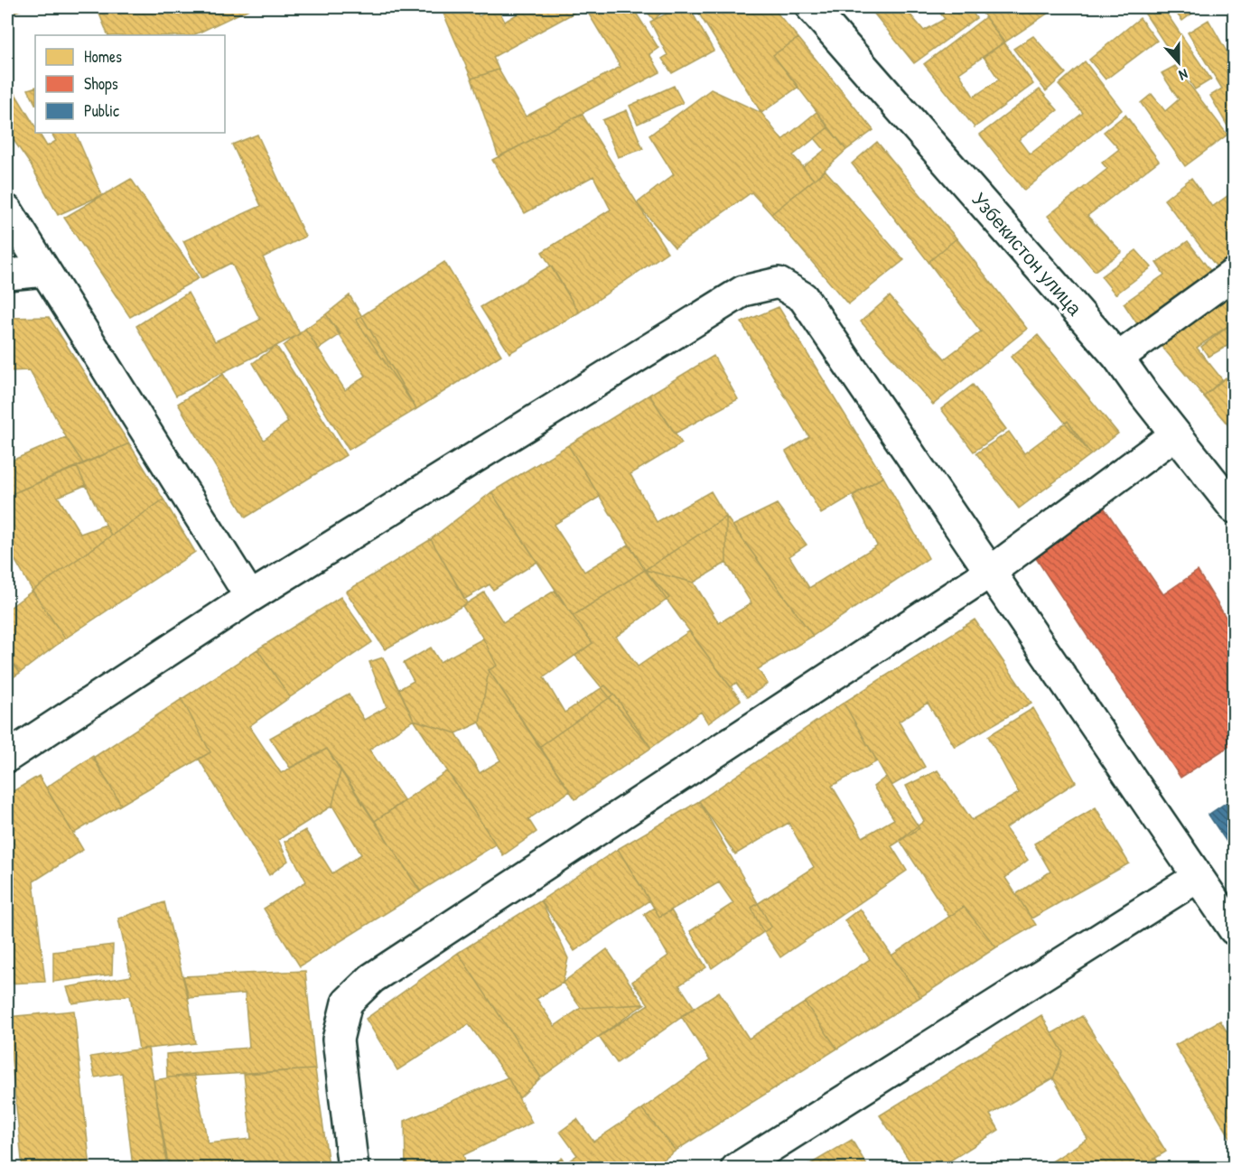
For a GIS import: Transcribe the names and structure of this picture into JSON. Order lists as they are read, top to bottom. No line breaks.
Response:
{"streets":{"street":["Узбекистон улица"]},"legend":["Homes","Shops","Public"],"north":"bottom"}
